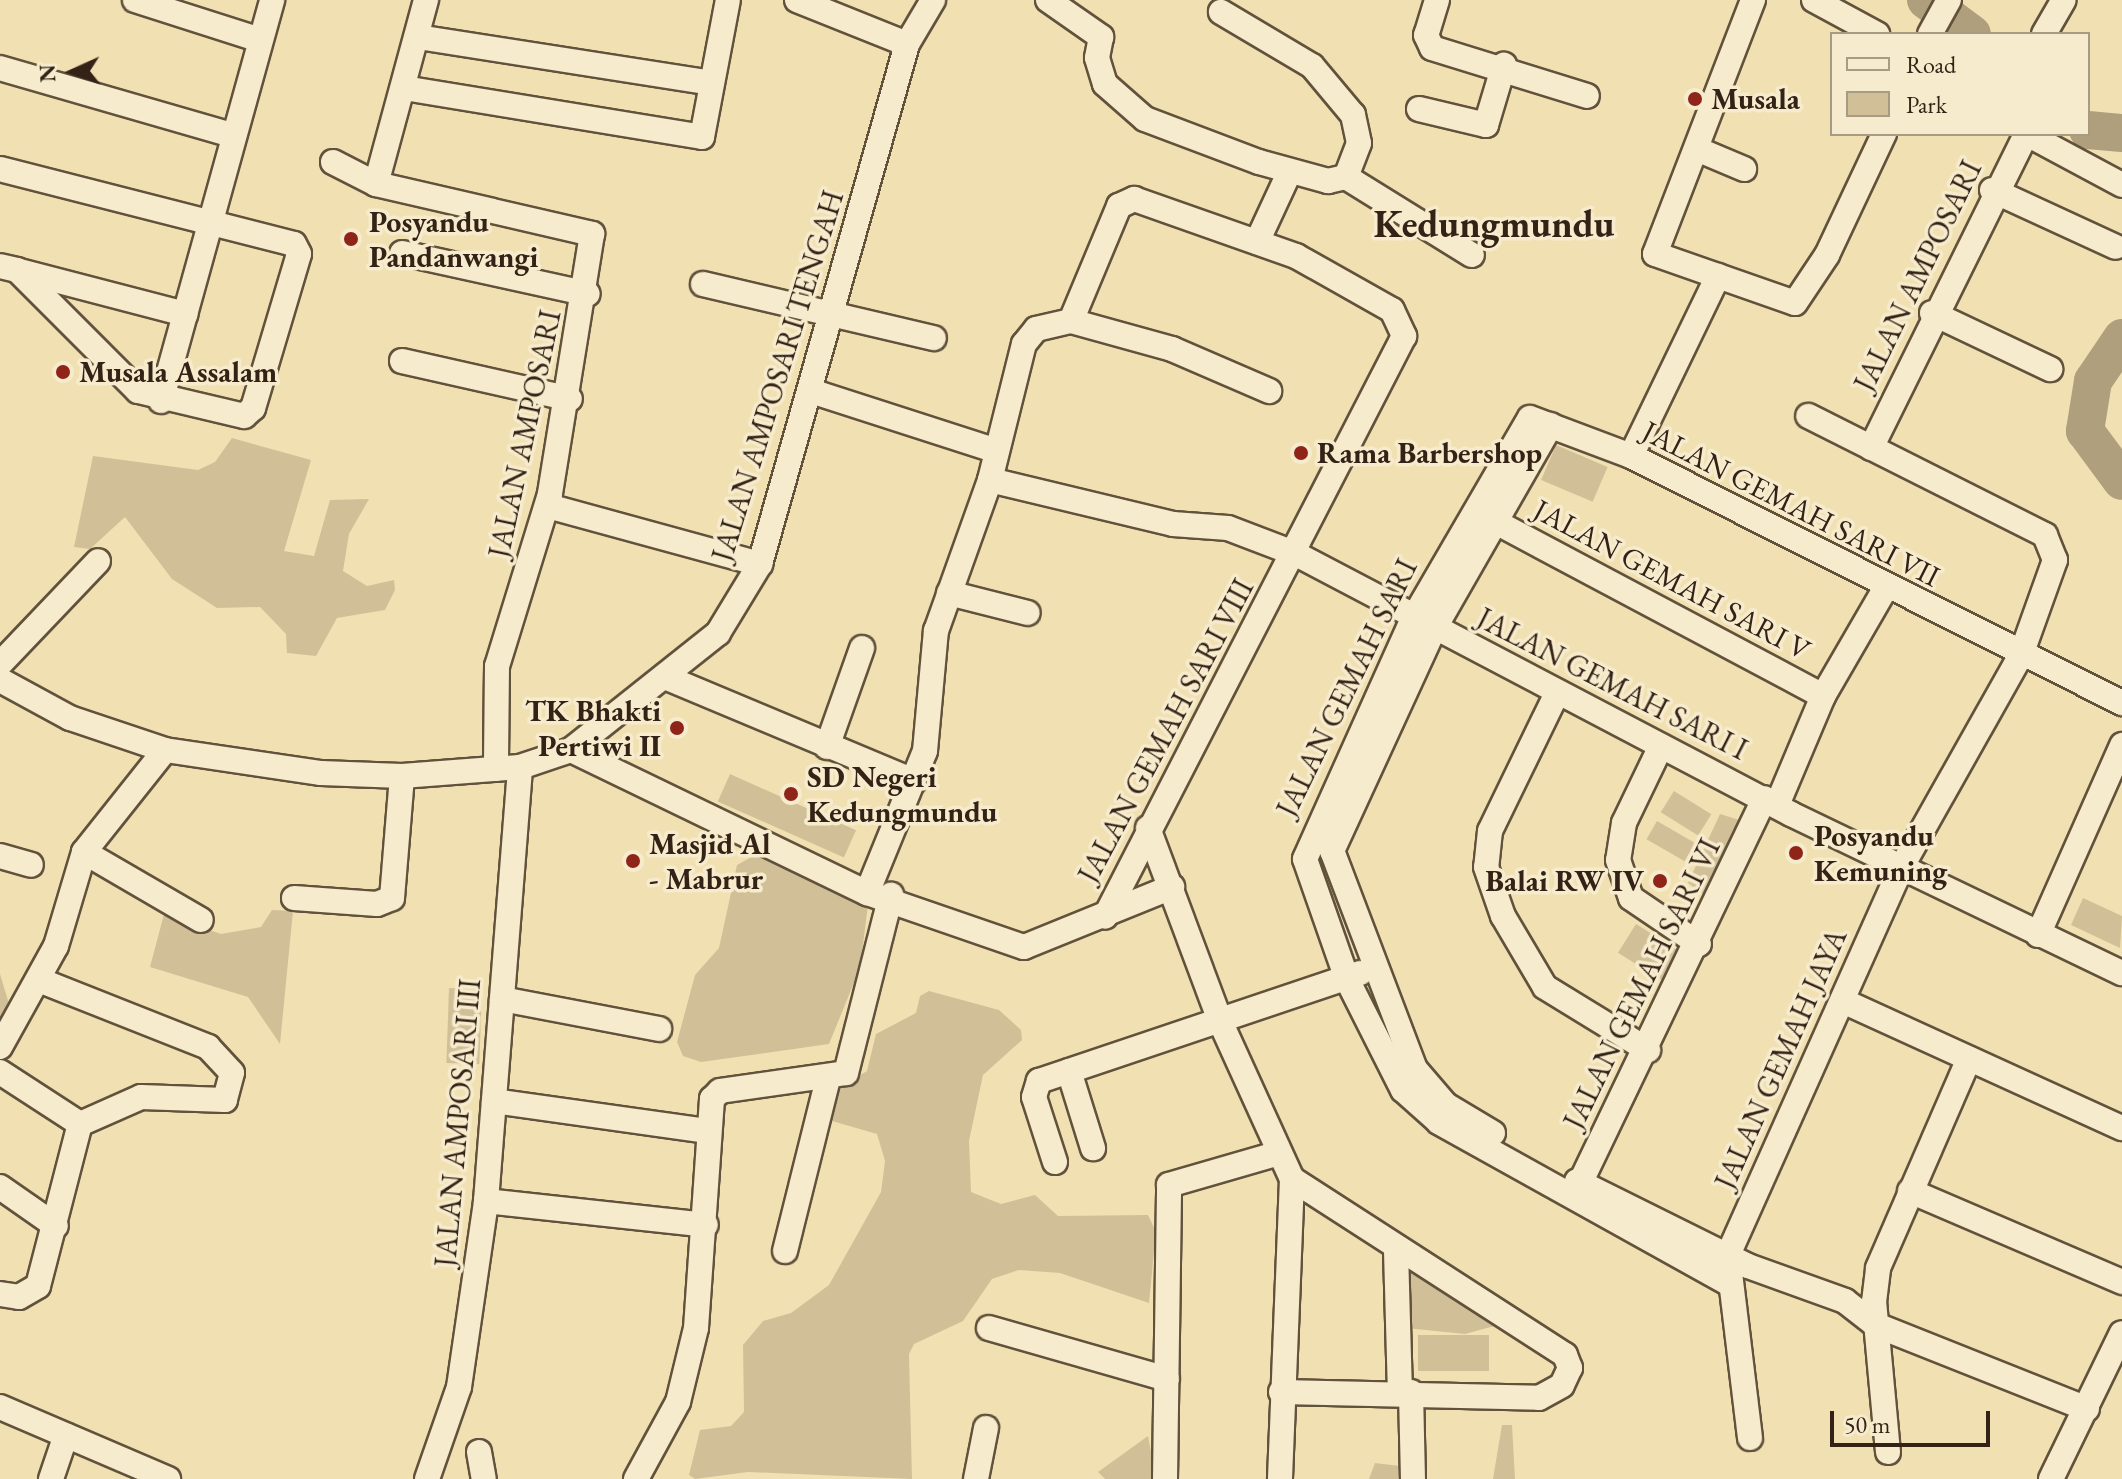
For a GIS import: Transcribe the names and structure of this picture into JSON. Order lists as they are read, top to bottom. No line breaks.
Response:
{"streets":{"street":["JALAN AMPOSARI","JALAN AMPOSARI TENGAH","JALAN GEMAH SARI VII","JALAN GEMAH SARI V","JALAN GEMAH SARI I","JALAN GEMAH SARI","JALAN GEMAH SARI VIII","JALAN GEMAH SARI VI","JALAN GEMAH JAYA","JALAN AMPOSARI III"]},"crossings":[["JALAN AMPOSARI","JALAN AMPOSARI TENGAH"],["JALAN AMPOSARI","JALAN GEMAH JAYA"],["JALAN AMPOSARI","JALAN AMPOSARI III"],["JALAN AMPOSARI TENGAH","JALAN AMPOSARI III"],["JALAN GEMAH SARI VII","JALAN GEMAH SARI"],["JALAN GEMAH SARI VII","JALAN GEMAH SARI VI"],["JALAN GEMAH SARI VII","JALAN GEMAH JAYA"],["JALAN GEMAH SARI V","JALAN GEMAH SARI"],["JALAN GEMAH SARI V","JALAN GEMAH SARI VI"],["JALAN GEMAH SARI I","JALAN GEMAH SARI"],["JALAN GEMAH SARI I","JALAN GEMAH SARI VIII"],["JALAN GEMAH SARI I","JALAN GEMAH SARI VI"],["JALAN GEMAH SARI I","JALAN GEMAH JAYA"],["JALAN GEMAH SARI","JALAN GEMAH SARI VI"],["JALAN GEMAH SARI","JALAN GEMAH JAYA"]],"districts":["Kedungmundu"],"places":["Musala","Posyandu Pandanwangi","Musala Assalam","Rama Barbershop","TK Bhakti Pertiwi II","SD Negeri Kedungmundu","Posyandu Kemuning","Masjid Al - Mabrur","Balai RW IV"],"legend":["Road","Park"],"scale_bar":"50 m","north":"left"}
